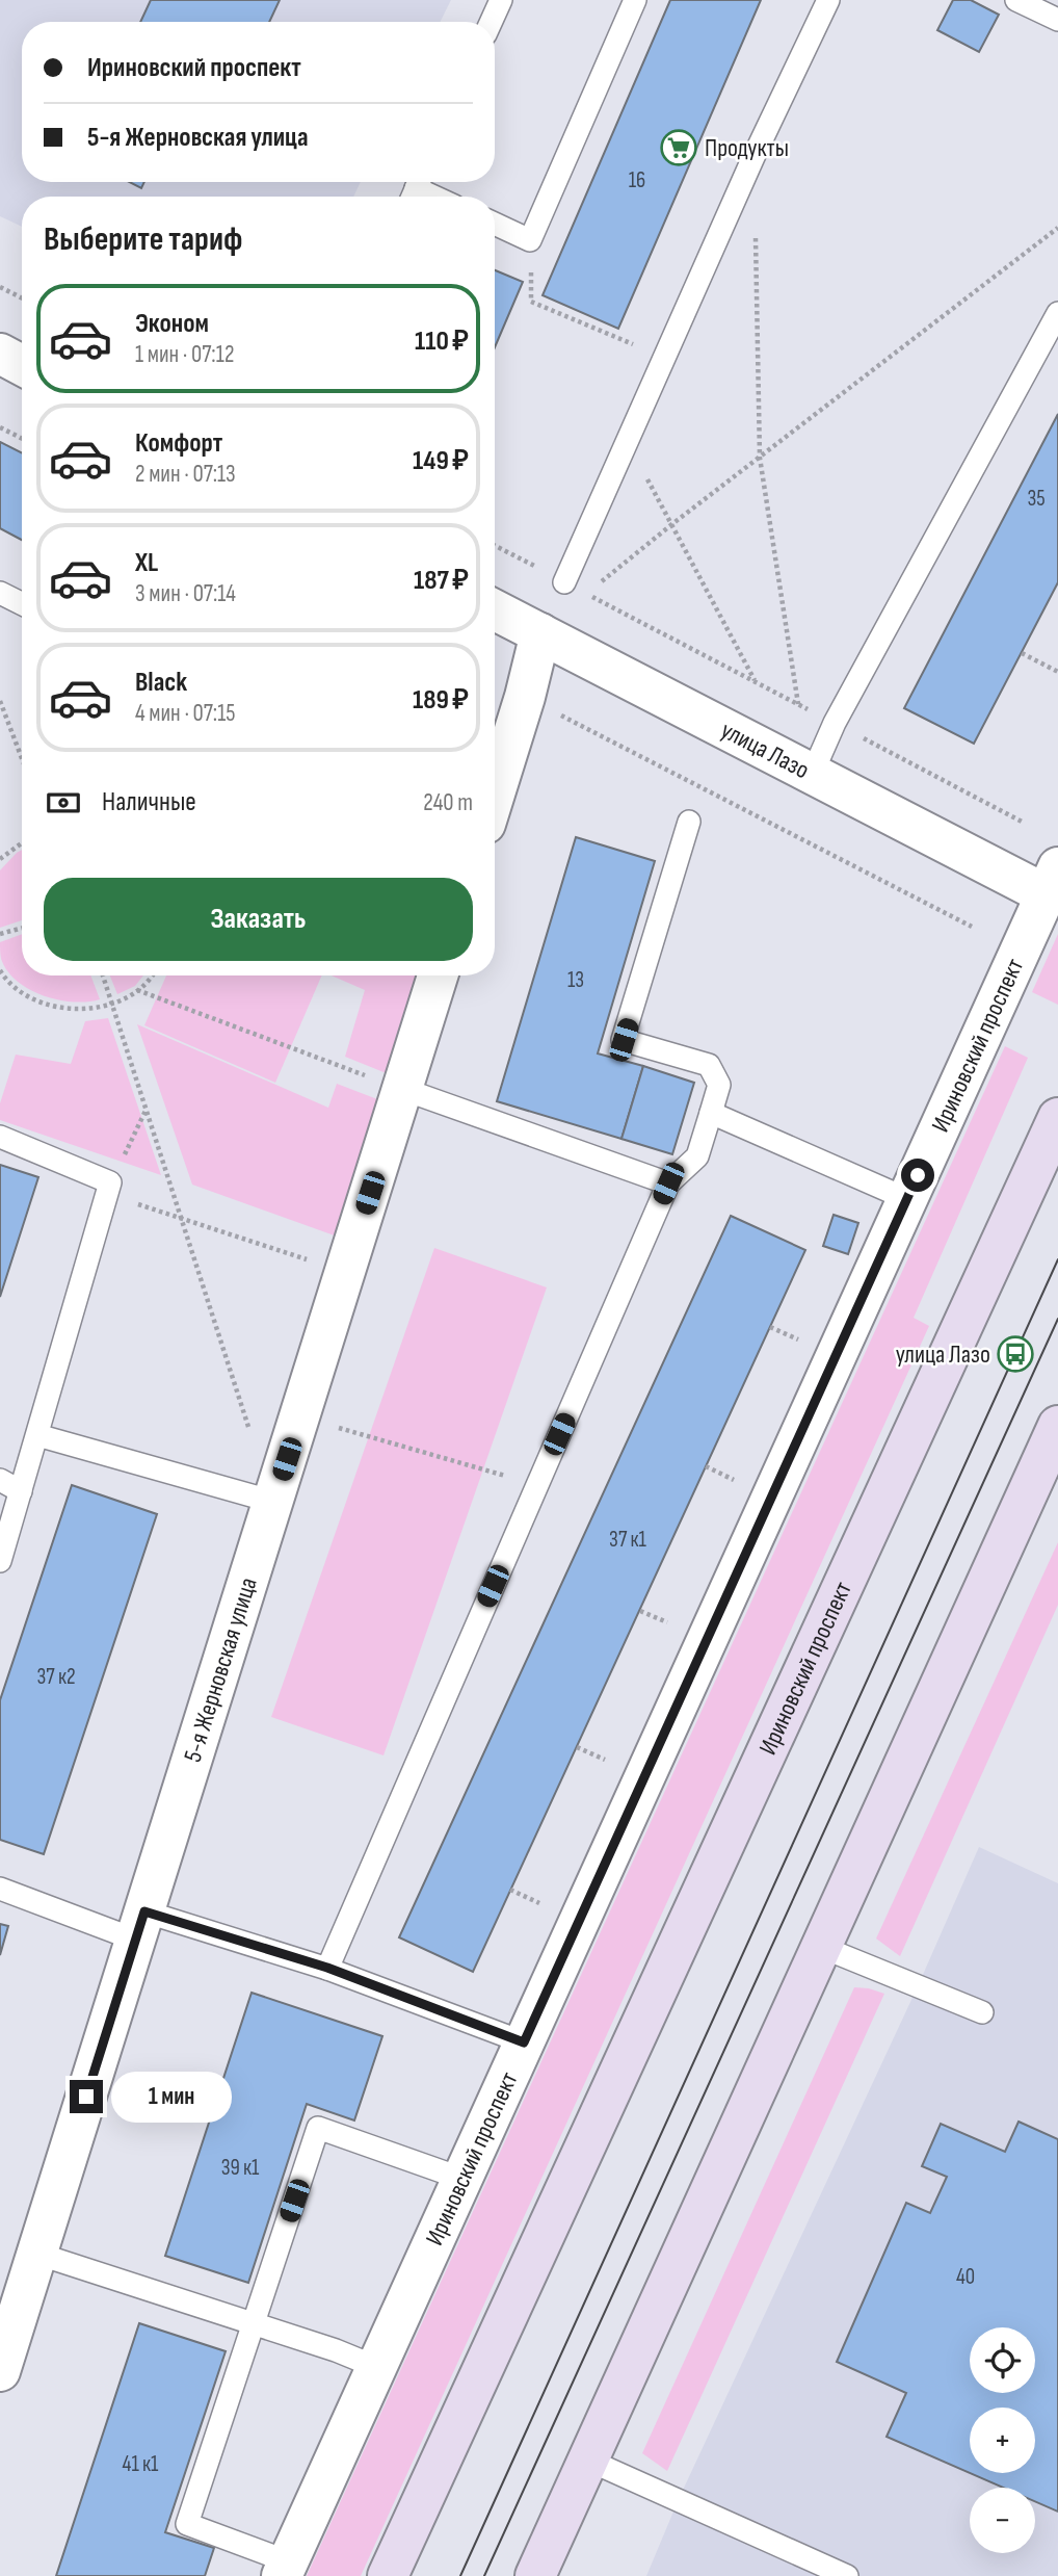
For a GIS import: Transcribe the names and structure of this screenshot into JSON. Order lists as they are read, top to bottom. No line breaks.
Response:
{"streets":{"main road":["Ириновский проспект"],"street":["улица Лазо","5-я Жерновская улица"]},"crossings":[["улица Лазо","Ириновский проспект"]],"places":{"supermarket":["Продукты"],"bus stop":["улица Лазо"]},"house_numbers":["16","35","13","37 к1","37 к2","39 к1","40","41 к1"],"page":{"banner":["Ириновский проспект","5-я Жерновская улица"],"heading":"Выберите тариф","list":[{"name":"Эконом","note":"1 мин · 07:12","value":"110 ₽"},{"name":"Комфорт","note":"2 мин · 07:13","value":"149 ₽"},{"name":"XL","note":"3 мин · 07:14","value":"187 ₽"},{"name":"Black","note":"4 мин · 07:15","value":"189 ₽"}],"pay":["Наличные","240 m"],"buttons":"Заказать","bubble":"1 мин","map_buttons":["+","−"]}}
